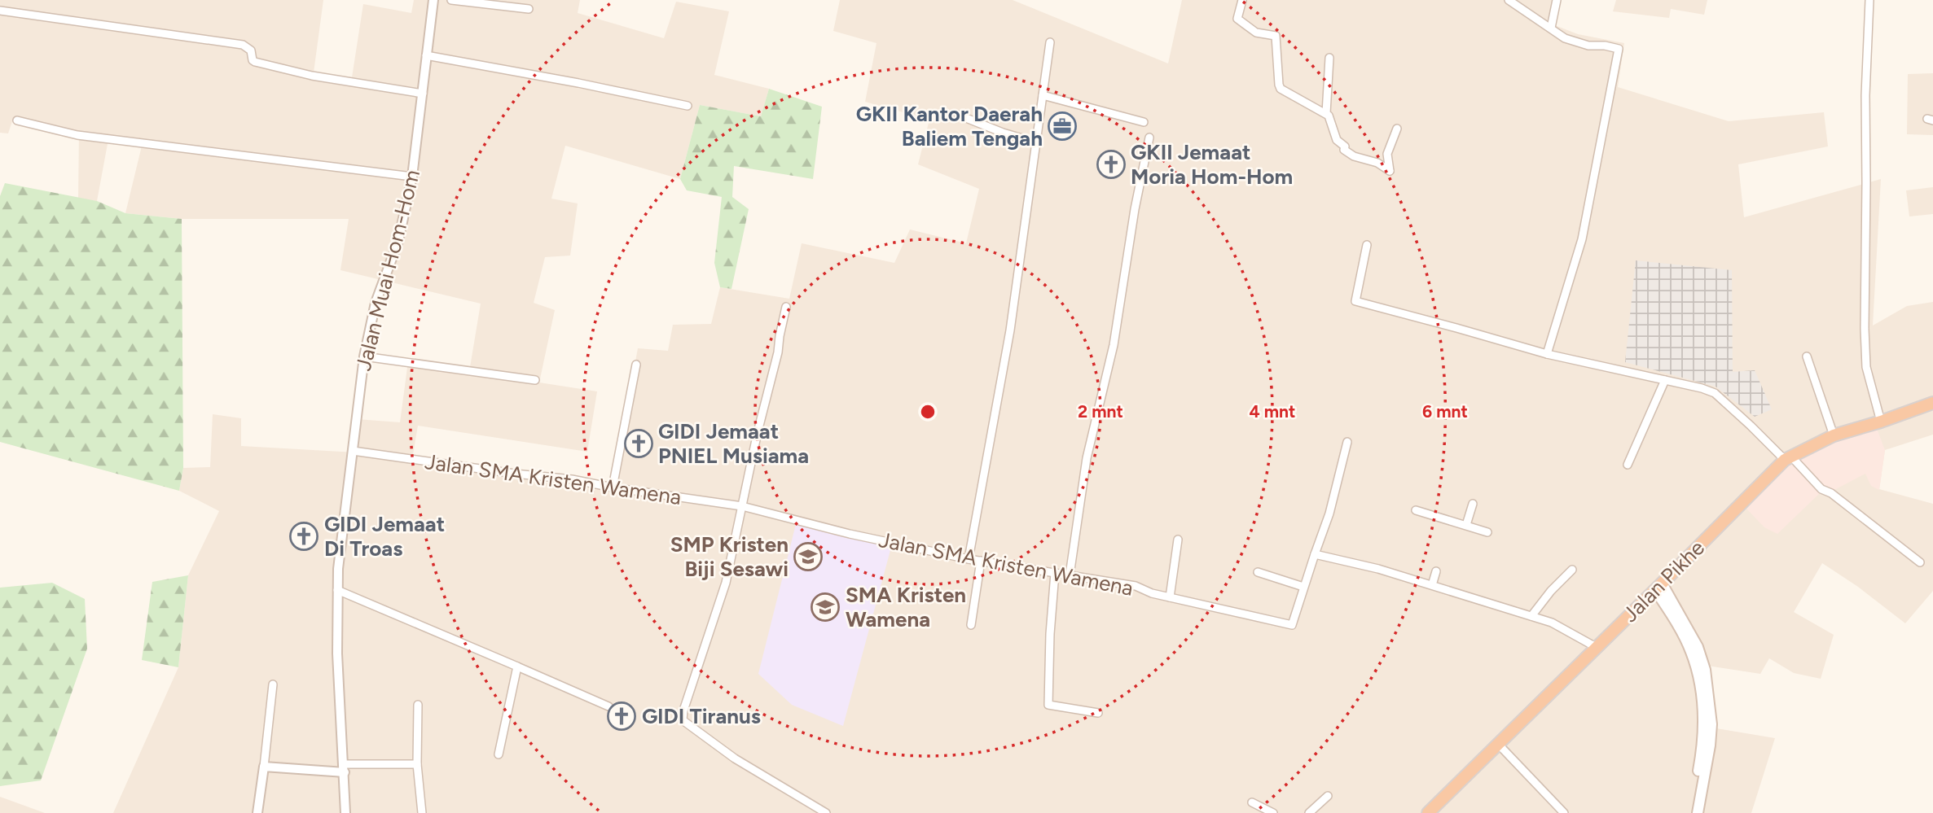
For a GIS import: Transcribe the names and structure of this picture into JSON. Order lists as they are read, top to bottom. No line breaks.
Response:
{"streets":{"highway":["Jalan Pikhe"],"street":["Jalan Muai Hom-Hom","Jalan SMA Kristen Wamena"]},"crossings":[["Jalan Muai Hom-Hom","Jalan SMA Kristen Wamena"]],"places":{"office":["GKII Kantor Daerah Baliem Tengah"],"church":["GKII Jemaat Moria Hom-Hom","GIDI Jemaat PNIEL Musiama","GIDI Jemaat Di Troas","GIDI Tiranus"],"school or university":["SMP Kristen Biji Sesawi","SMA Kristen Wamena"]},"rings":["2 mnt","4 mnt","6 mnt"]}
